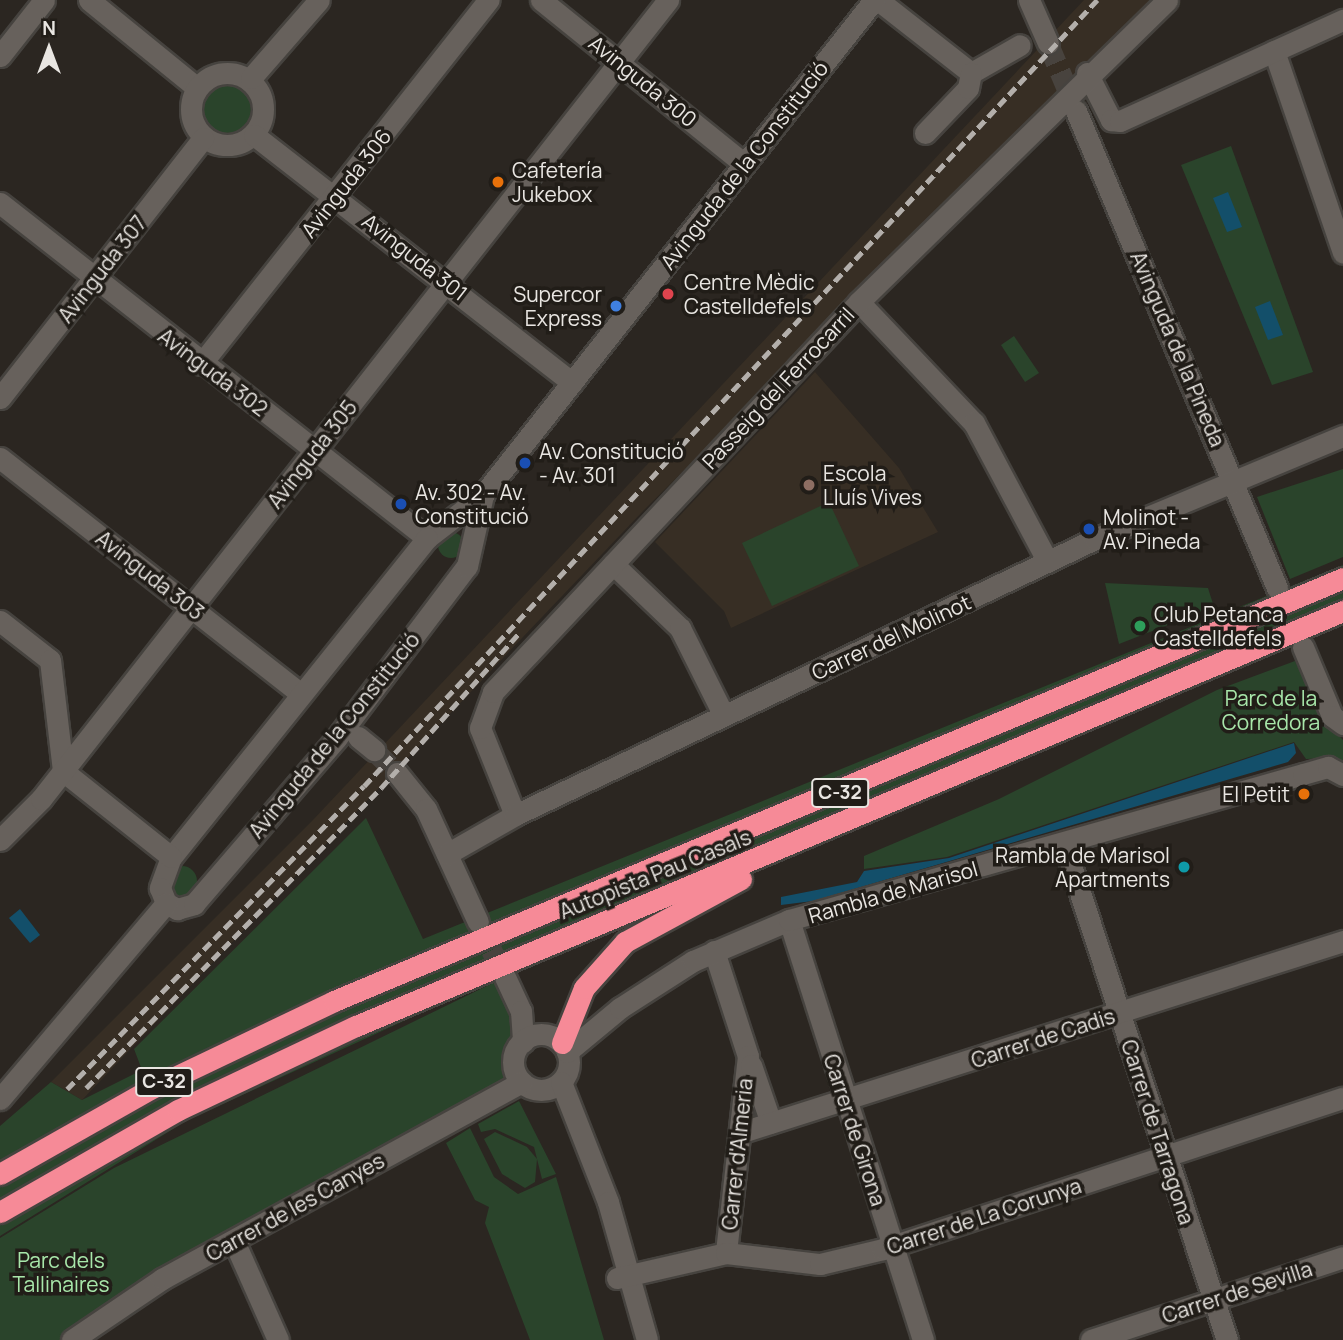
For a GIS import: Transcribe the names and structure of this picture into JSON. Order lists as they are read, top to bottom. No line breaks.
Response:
{"streets":{"highway":["C-32","Autopista Pau Casals"],"street":["Avinguda 300","Avinguda de la Constitució","Avinguda 306","Avinguda 301","Avinguda 307","Avinguda de la Pineda","Avinguda 302","Passeig del Ferrocarril","Avinguda 305","Avinguda 303","Carrer del Molinot","Rambla de Marisol","Carrer de Cadis","Carrer de Girona","Carrer de Tarragona","Carrer d'Almeria","Carrer de les Canyes","Carrer de La Corunya","Carrer de Sevilla"]},"crossings":[["Avinguda 300","Avinguda de la Constitució"],["Avinguda 300","Avinguda 305"],["Avinguda de la Constitució","Avinguda 301"],["Avinguda de la Constitució","Avinguda 302"],["Avinguda de la Constitució","Avinguda 303"],["Avinguda 306","Avinguda 301"],["Avinguda 306","Avinguda 302"],["Avinguda 301","Avinguda 307"],["Avinguda 301","Avinguda 305"],["Avinguda 307","Avinguda 302"],["Avinguda de la Pineda","Carrer del Molinot"],["Avinguda 302","Avinguda 305"],["Passeig del Ferrocarril","Carrer del Molinot"],["Avinguda 305","Avinguda 303"],["Rambla de Marisol","Carrer de Girona"],["Rambla de Marisol","Carrer de Tarragona"],["Rambla de Marisol","Carrer d'Almeria"],["Carrer de Cadis","Carrer de Girona"],["Carrer de Cadis","Carrer de Tarragona"],["Carrer de Cadis","Carrer d'Almeria"],["Carrer de Girona","Carrer de La Corunya"],["Carrer de Tarragona","Carrer de La Corunya"],["Carrer de Tarragona","Carrer de Sevilla"],["Carrer d'Almeria","Carrer de La Corunya"]],"parks":["Parc de la Corredora","Parc dels Tallinaires"],"places":["Cafetería Jukebox","Centre Mèdic Castelldefels","Supercor Express","Av. Constitució - Av. 301","Escola Lluís Vives","Av. 302 - Av. Constitució","Molinot - Av. Pineda","Club Petanca Castelldefels","El Petit","Rambla de Marisol Apartments"],"north":"top"}
